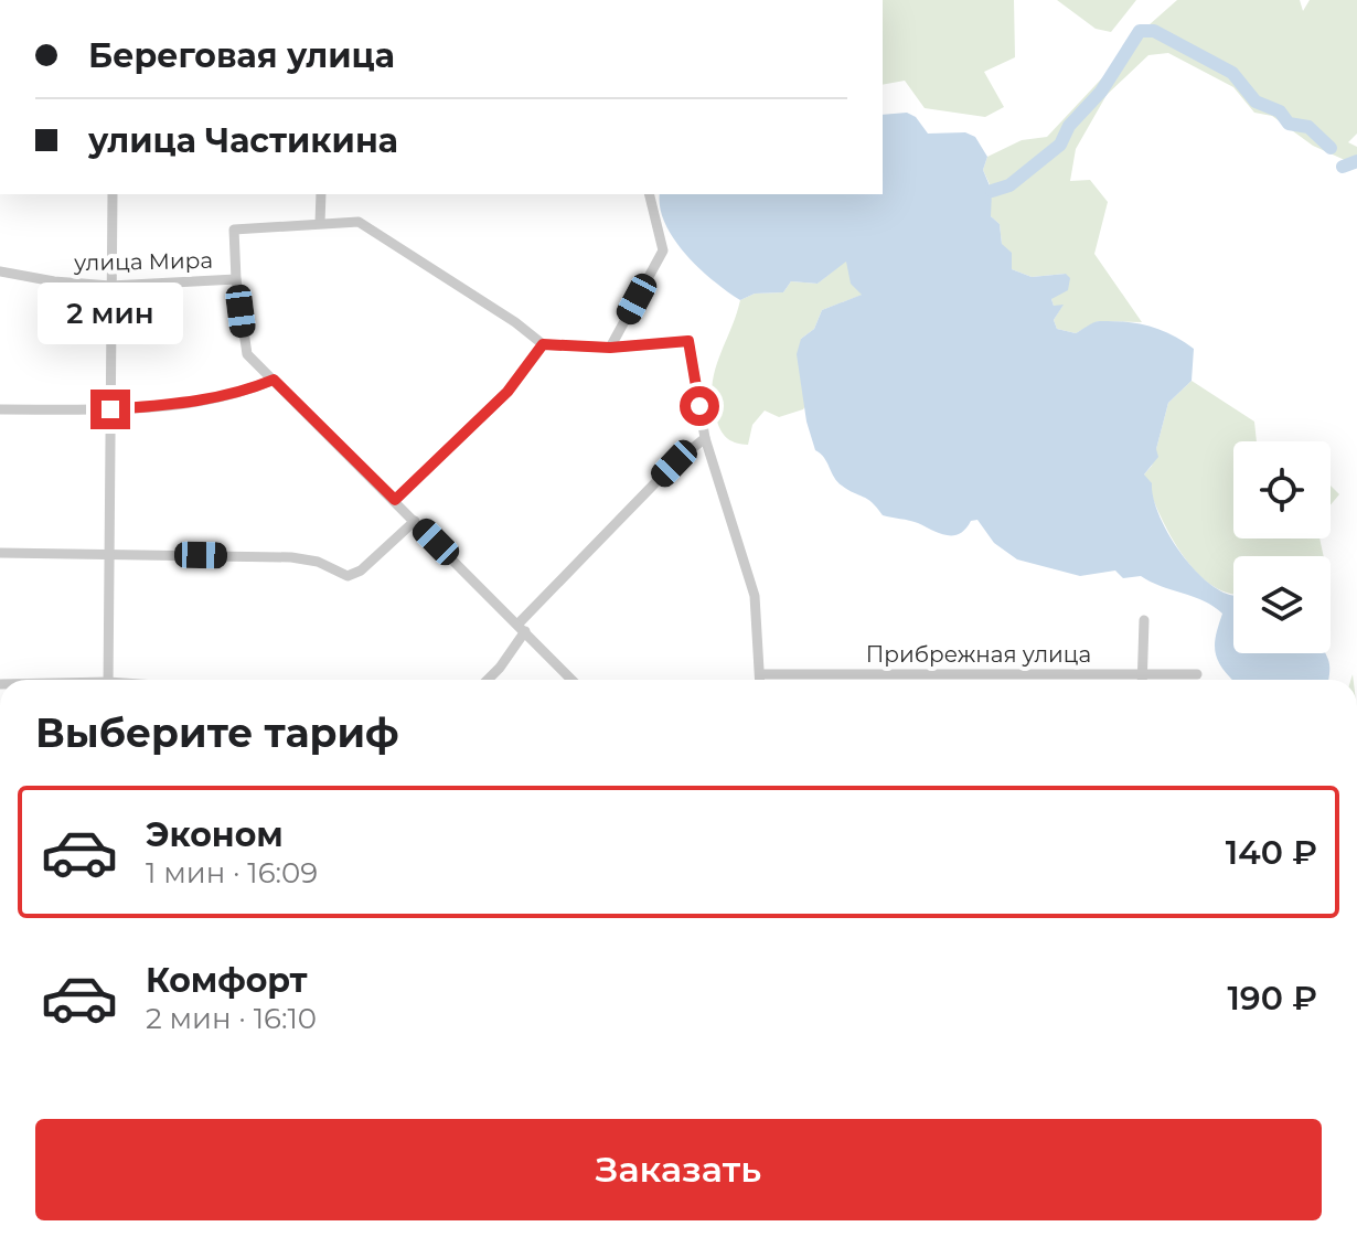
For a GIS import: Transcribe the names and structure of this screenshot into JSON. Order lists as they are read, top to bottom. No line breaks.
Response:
{"streets":{"street":["улица Мира","Прибрежная улица"]},"page":{"banner":["Береговая улица","улица Частикина"],"bubble":"2 мин","heading":"Выберите тариф","list":[{"name":"Эконом","note":"1 мин · 16:09","value":"140 ₽"},{"name":"Комфорт","note":"2 мин · 16:10","value":"190 ₽"}],"buttons":"Заказать"}}
